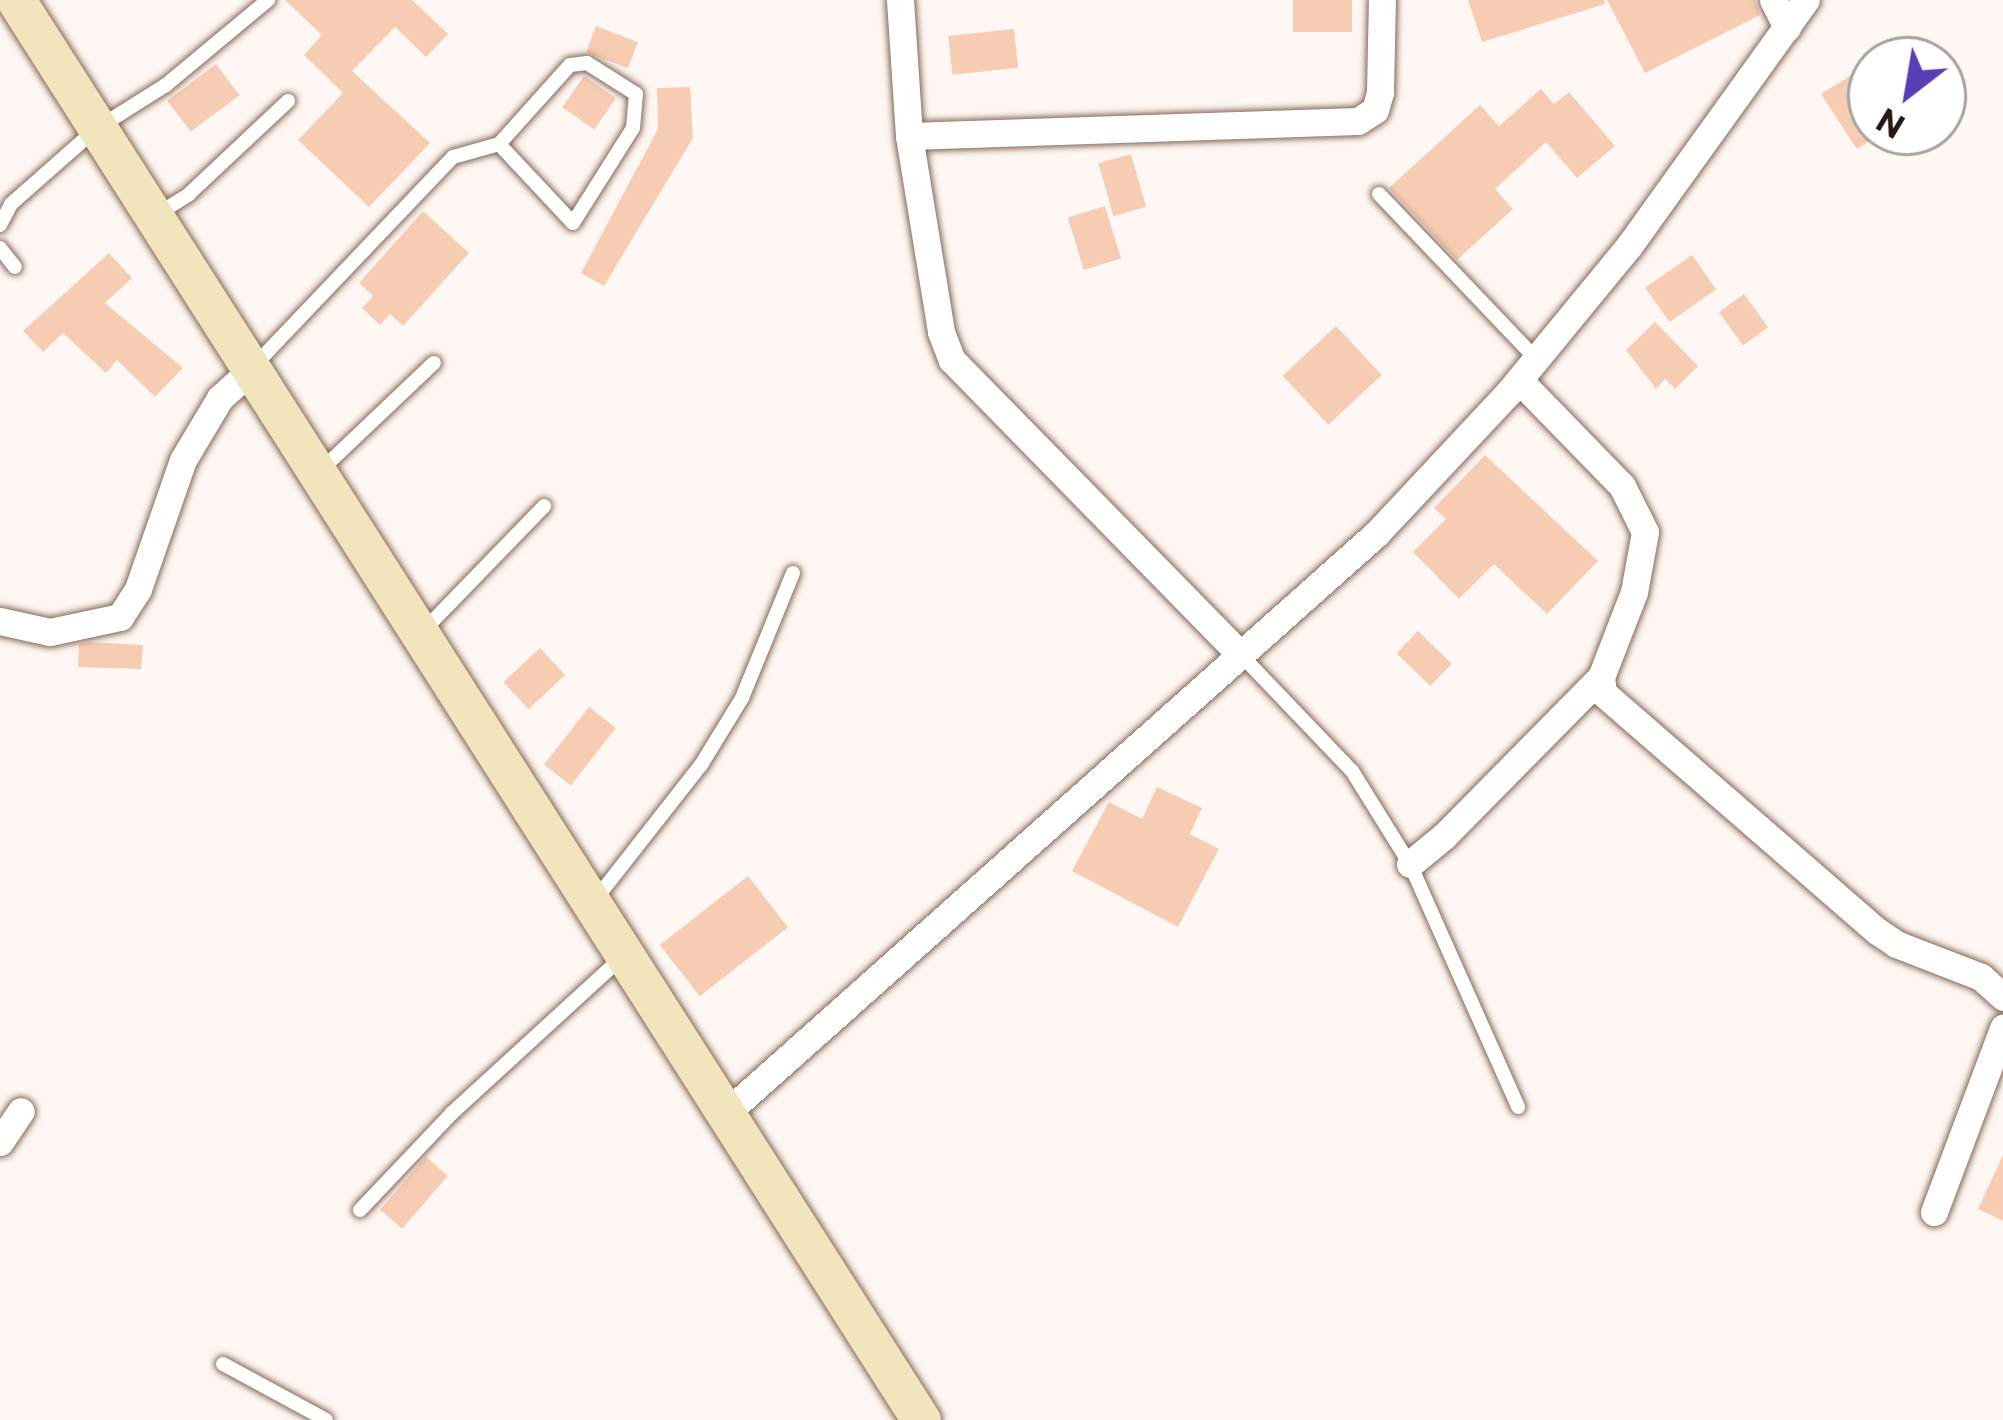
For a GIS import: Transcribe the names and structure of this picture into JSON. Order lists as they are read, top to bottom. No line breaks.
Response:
{"north":"bottom left"}
